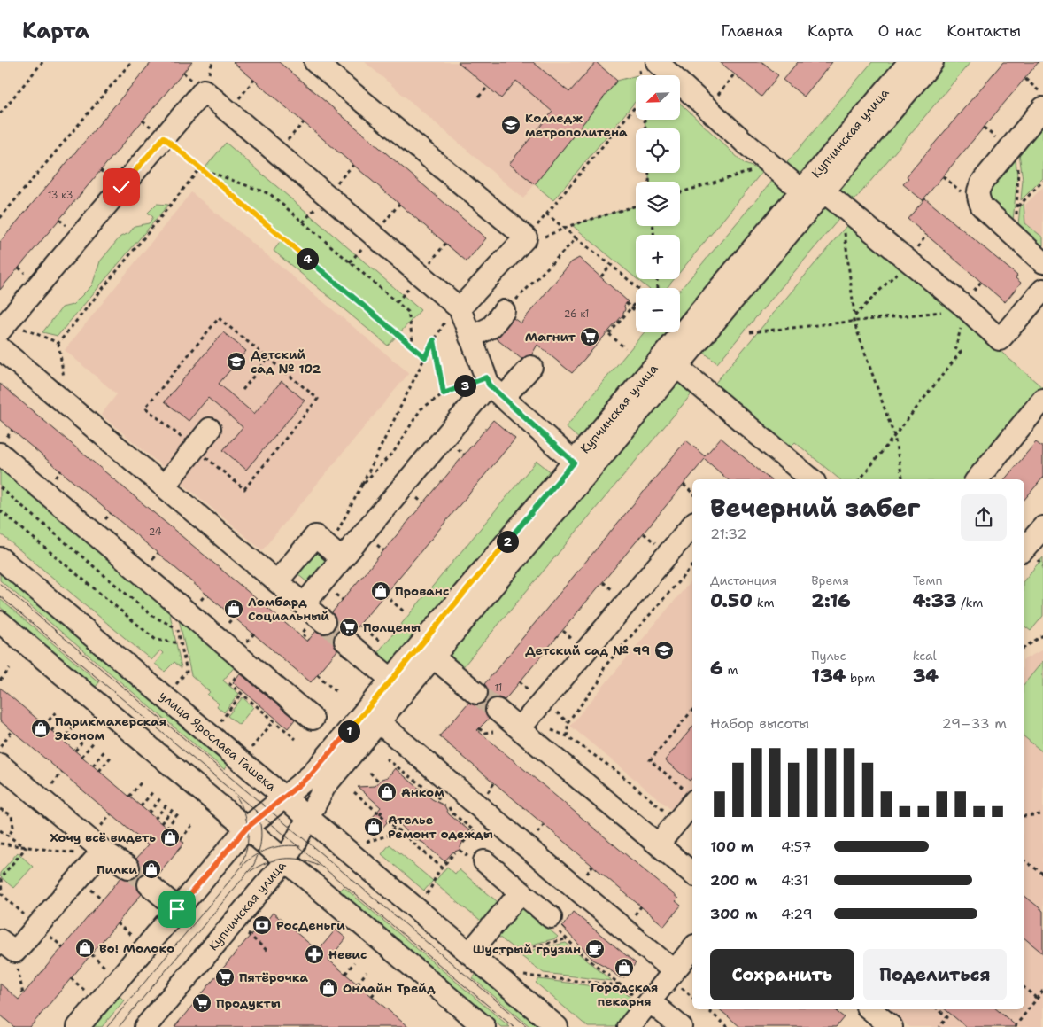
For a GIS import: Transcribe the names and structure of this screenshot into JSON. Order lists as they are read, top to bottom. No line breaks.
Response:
{"streets":{"street":["Купчинская улица","улица Ярослава Гашека"]},"crossings":[["Купчинская улица","улица Ярослава Гашека"]],"places":{"school or university":["Колледж метрополитена","Детский сад № 102","Детский сад № 99"],"supermarket":["Магнит","Полцены","Пятёрочка","Продукты"],"shop":["Прованс","Ломбард Социальный","Парикмахерская Эконом","Анком","Ателье Ремонт одежды","Хочу всё видеть","Пилки","Во! Молоко","Городская пекарня","Онлайн Трейд"],"bank":["РосДеньги"],"cafe":["Шустрый грузин"],"pharmacy":["Невис"]},"house_numbers":["13 к3","26 к1","24","11"],"north":"bottom left","page":{"header":"Карта","nav":["Главная","Карта","О нас","Контакты"],"map_buttons":["+","−"],"pins":["4","3","2","1"],"heading":["Вечерний забег","21:32"],"stats":[["Дистанция","0.50 km"],["Время","2:16"],["Темп","4:33 /km"],["6 m"],["Пульс","134 bpm"],["kcal","34"]],"chart":["Набор высоты","29–33 m"],"list":[{"name":"100 m","note":"4:57"},{"name":"200 m","note":"4:31"},{"name":"300 m","note":"4:29"}],"buttons":["Сохранить","Поделиться"]}}
